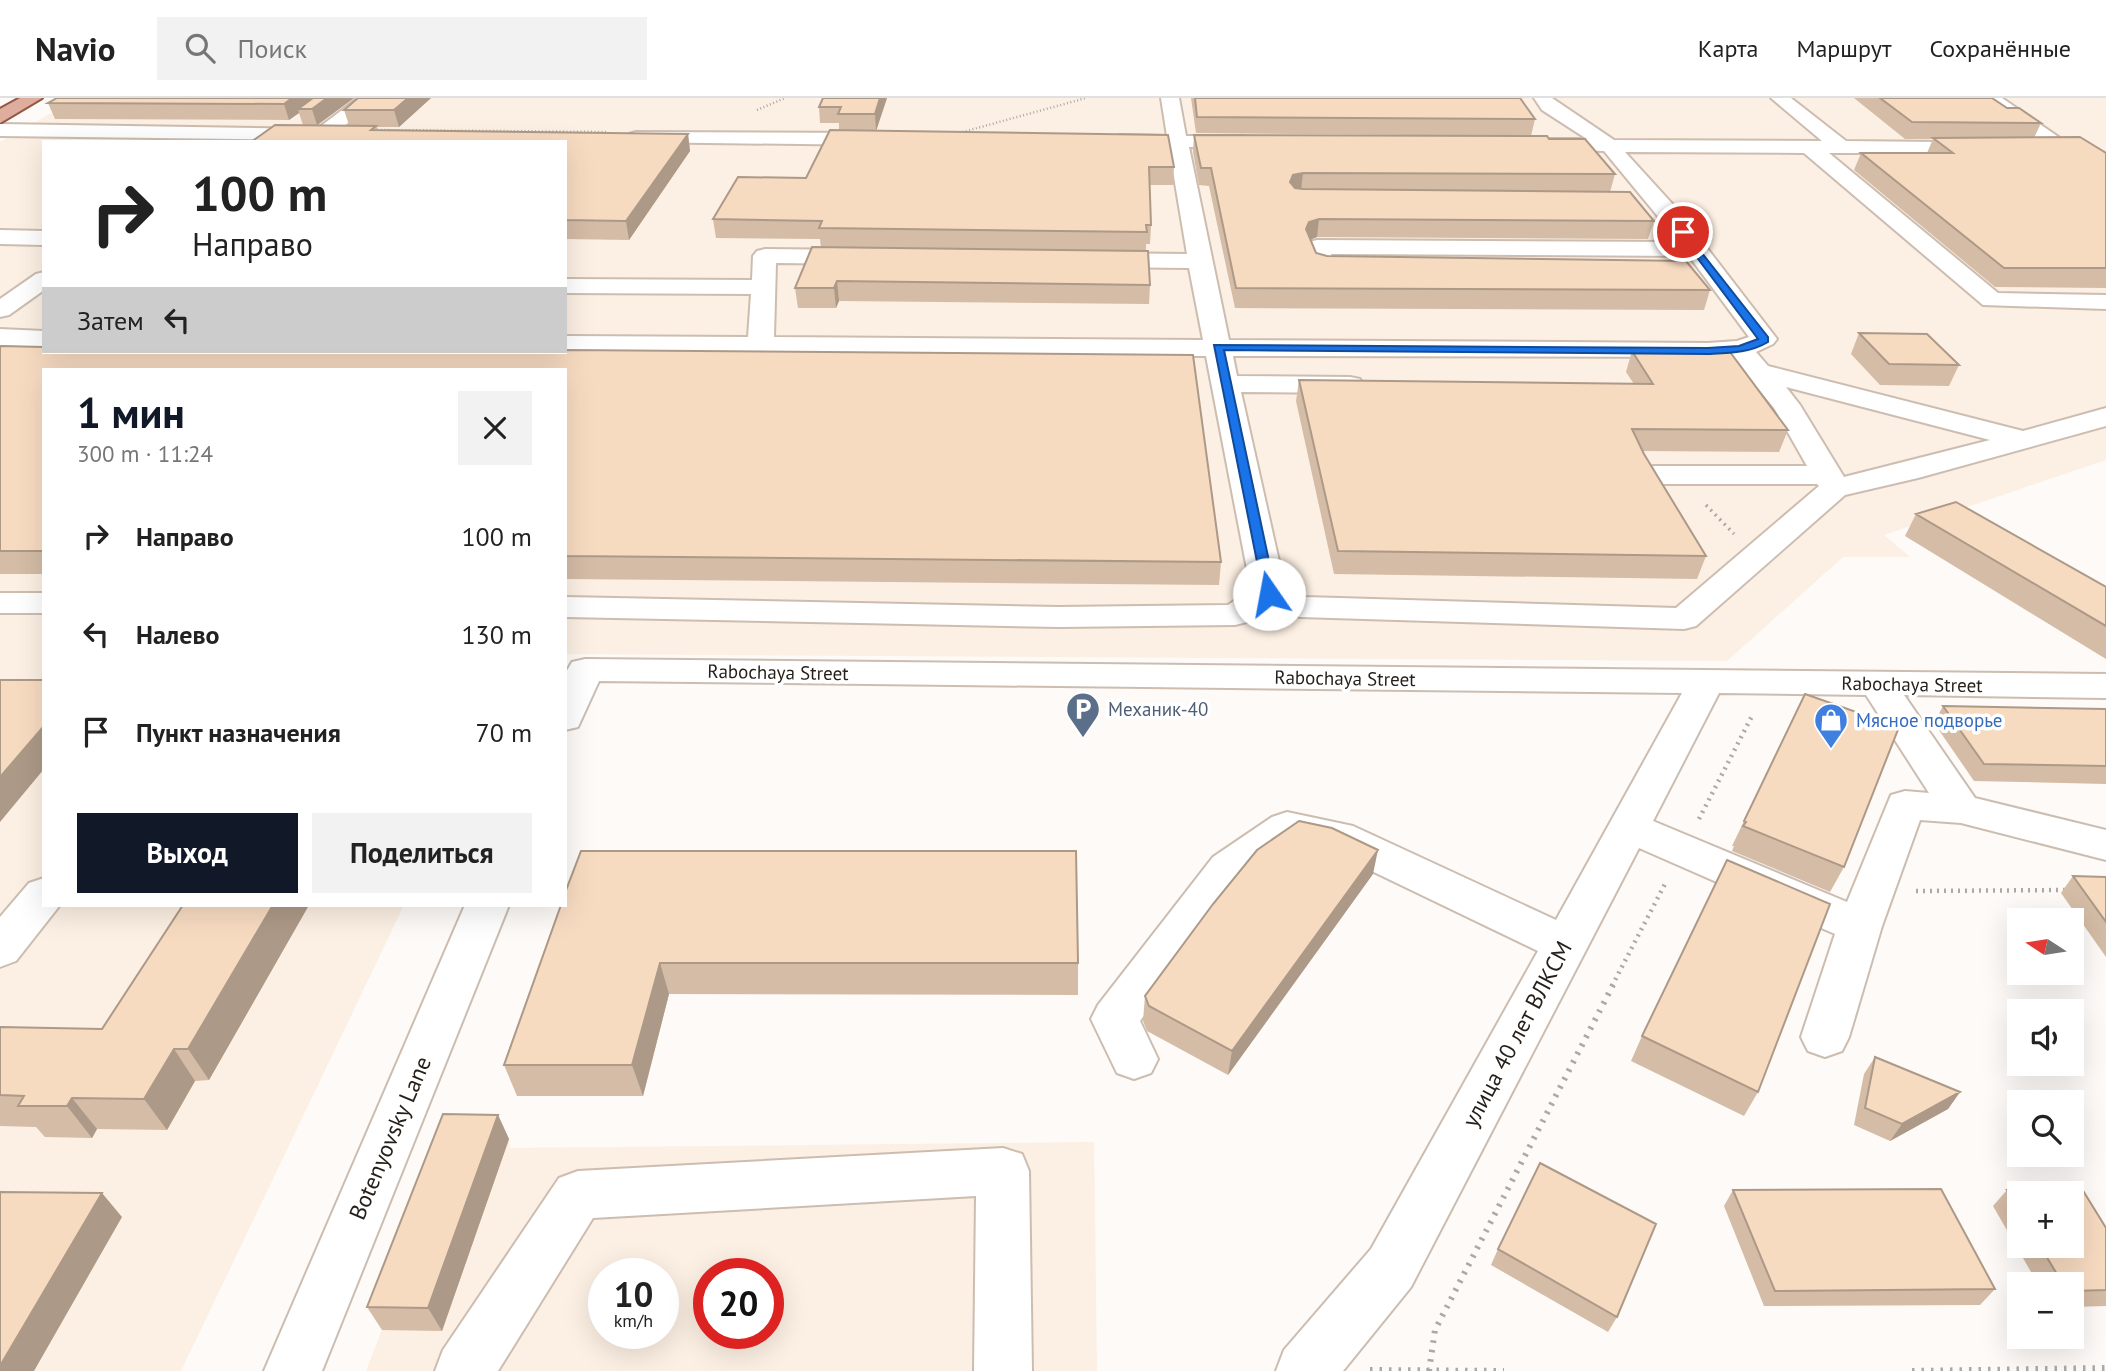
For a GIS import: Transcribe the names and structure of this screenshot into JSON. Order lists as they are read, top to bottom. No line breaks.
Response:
{"streets":{"street":["Rabochaya Street","улица 40 лет ВЛКСМ","Botenyovsky Lane"]},"crossings":[["Rabochaya Street","улица 40 лет ВЛКСМ"]],"places":{"parking":["Механик-40"],"shop":["Мясное подворье"]},"north":"left","page":{"header":"Navio","search":"Поиск","nav":["Карта","Маршрут","Сохранённые"],"turn":["100 m","Направо"],"then":"Затем","heading":["1 мин","300 m · 11:24"],"list":[{"name":"Направо","value":"100 m"},{"name":"Налево","value":"130 m"},{"name":"Пункт назначения","value":"70 m"}],"buttons":["Выход","Поделиться"],"map_buttons":["+","−"],"speed":"10 km/h","limit":"20"}}
